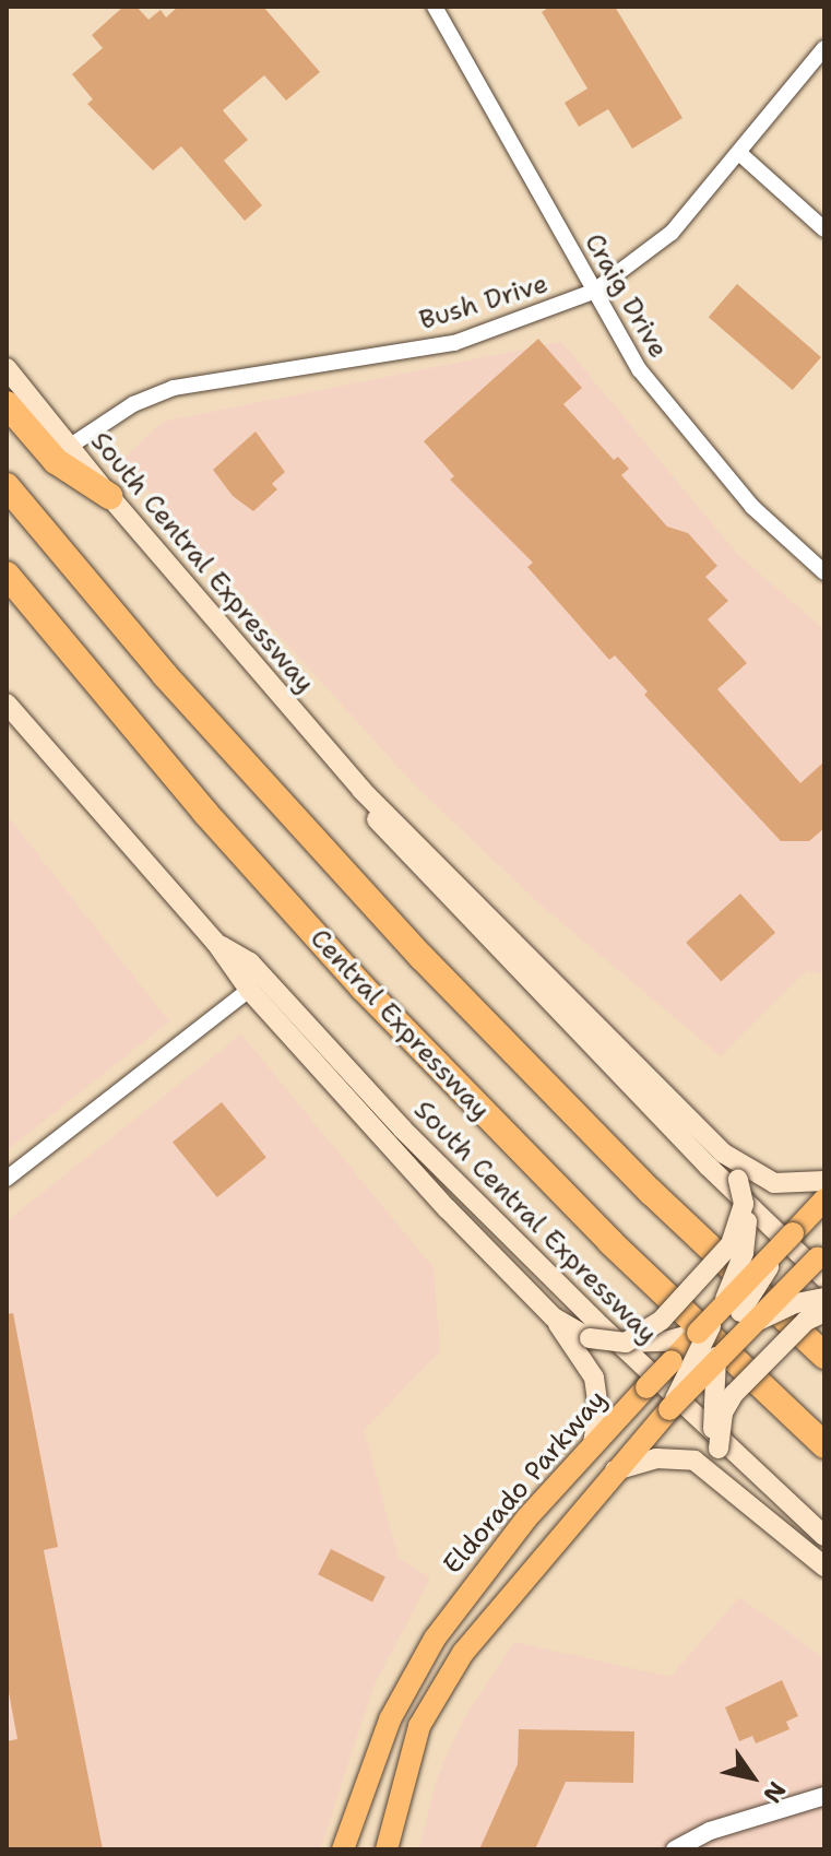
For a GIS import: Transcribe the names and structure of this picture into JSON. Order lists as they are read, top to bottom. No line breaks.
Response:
{"streets":{"highway":["Central Expressway"],"main road":["South Central Expressway","Eldorado Parkway"],"street":["Craig Drive","Bush Drive"]},"crossings":[["Craig Drive","Bush Drive"],["Bush Drive","South Central Expressway"],["South Central Expressway","Eldorado Parkway"]],"north":"bottom right"}
